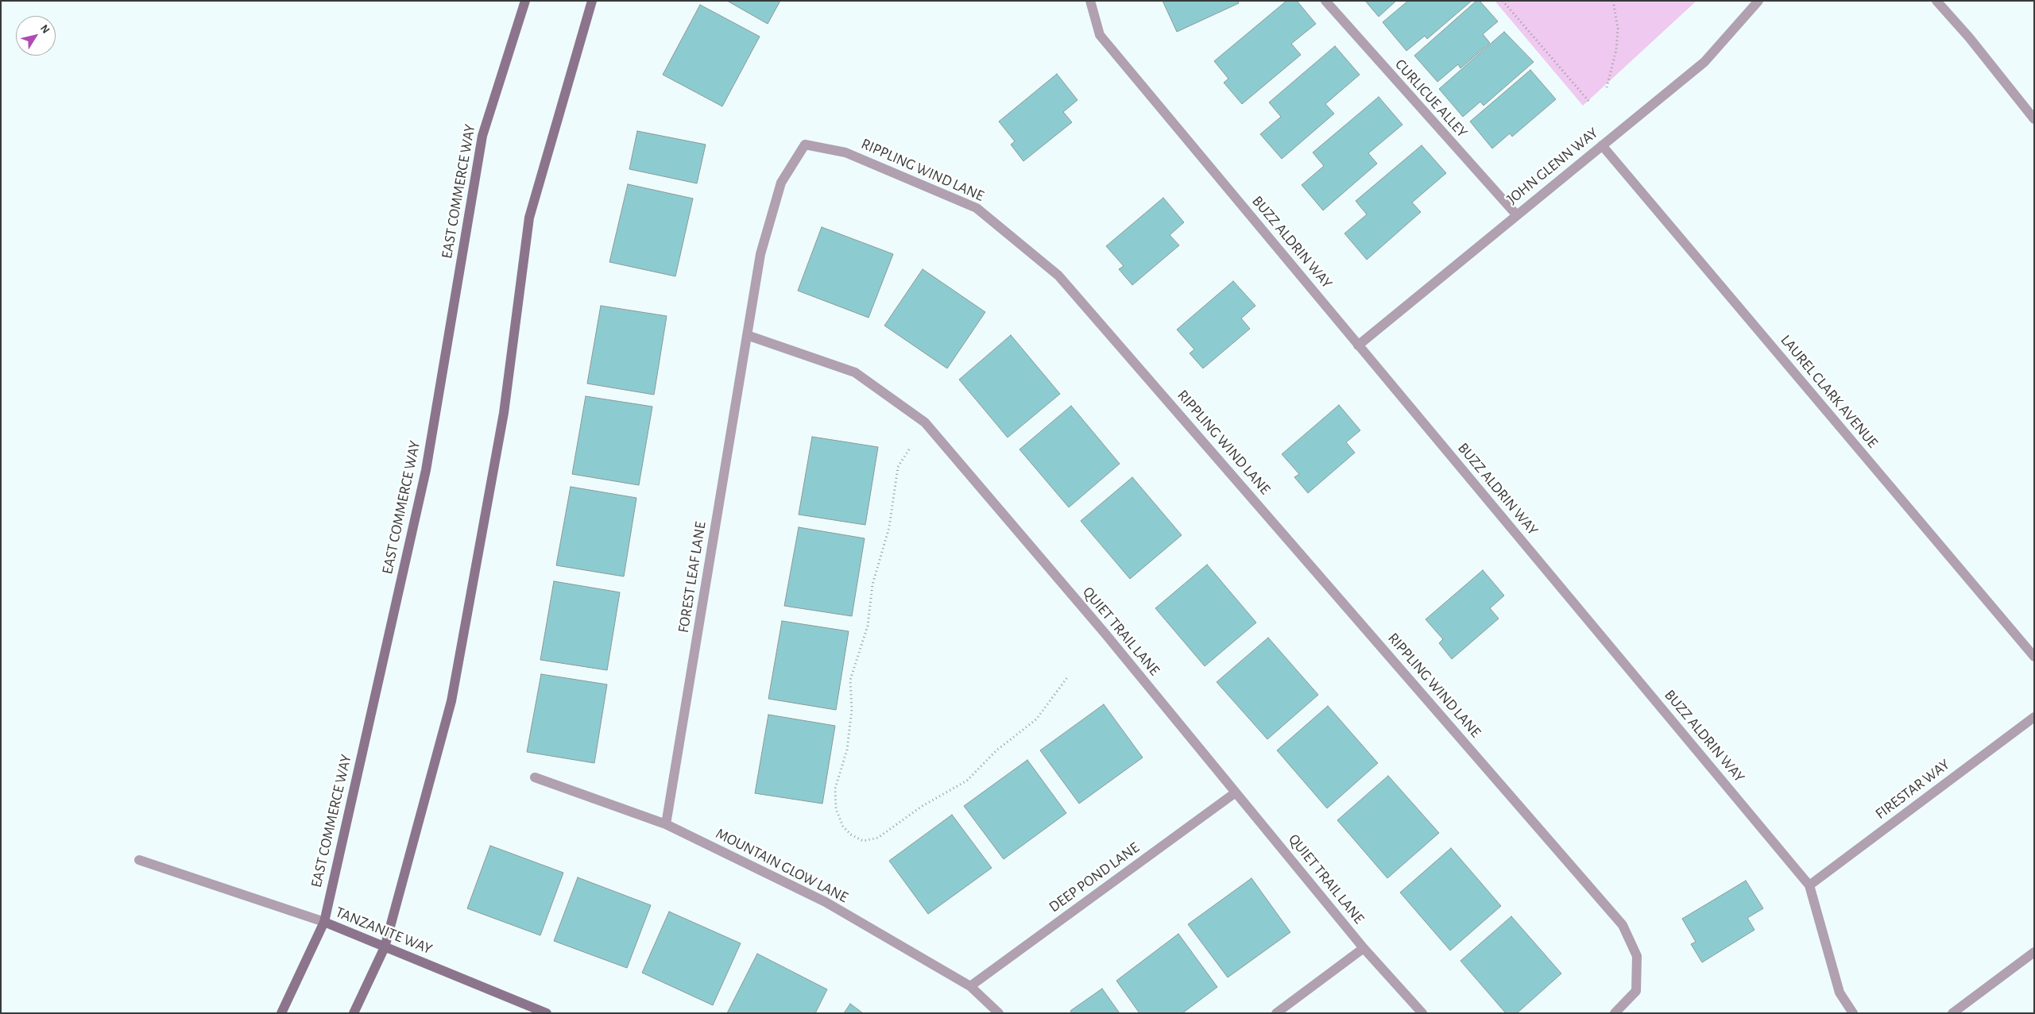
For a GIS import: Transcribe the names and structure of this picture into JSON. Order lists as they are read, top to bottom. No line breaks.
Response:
{"streets":{"main road":["EAST COMMERCE WAY","TANZANITE WAY"],"street":["CURLICUE ALLEY","JOHN GLENN WAY","RIPPLING WIND LANE","BUZZ ALDRIN WAY","LAUREL CLARK AVENUE","FOREST LEAF LANE","QUIET TRAIL LANE","FIRESTAR WAY","MOUNTAIN GLOW LANE","DEEP POND LANE"]},"crossings":[["CURLICUE ALLEY","JOHN GLENN WAY"],["JOHN GLENN WAY","BUZZ ALDRIN WAY"],["JOHN GLENN WAY","LAUREL CLARK AVENUE"],["RIPPLING WIND LANE","FOREST LEAF LANE"],["RIPPLING WIND LANE","QUIET TRAIL LANE"],["EAST COMMERCE WAY","TANZANITE WAY"],["BUZZ ALDRIN WAY","FIRESTAR WAY"],["FOREST LEAF LANE","QUIET TRAIL LANE"],["FOREST LEAF LANE","MOUNTAIN GLOW LANE"],["QUIET TRAIL LANE","DEEP POND LANE"],["MOUNTAIN GLOW LANE","DEEP POND LANE"]],"north":"top right"}
